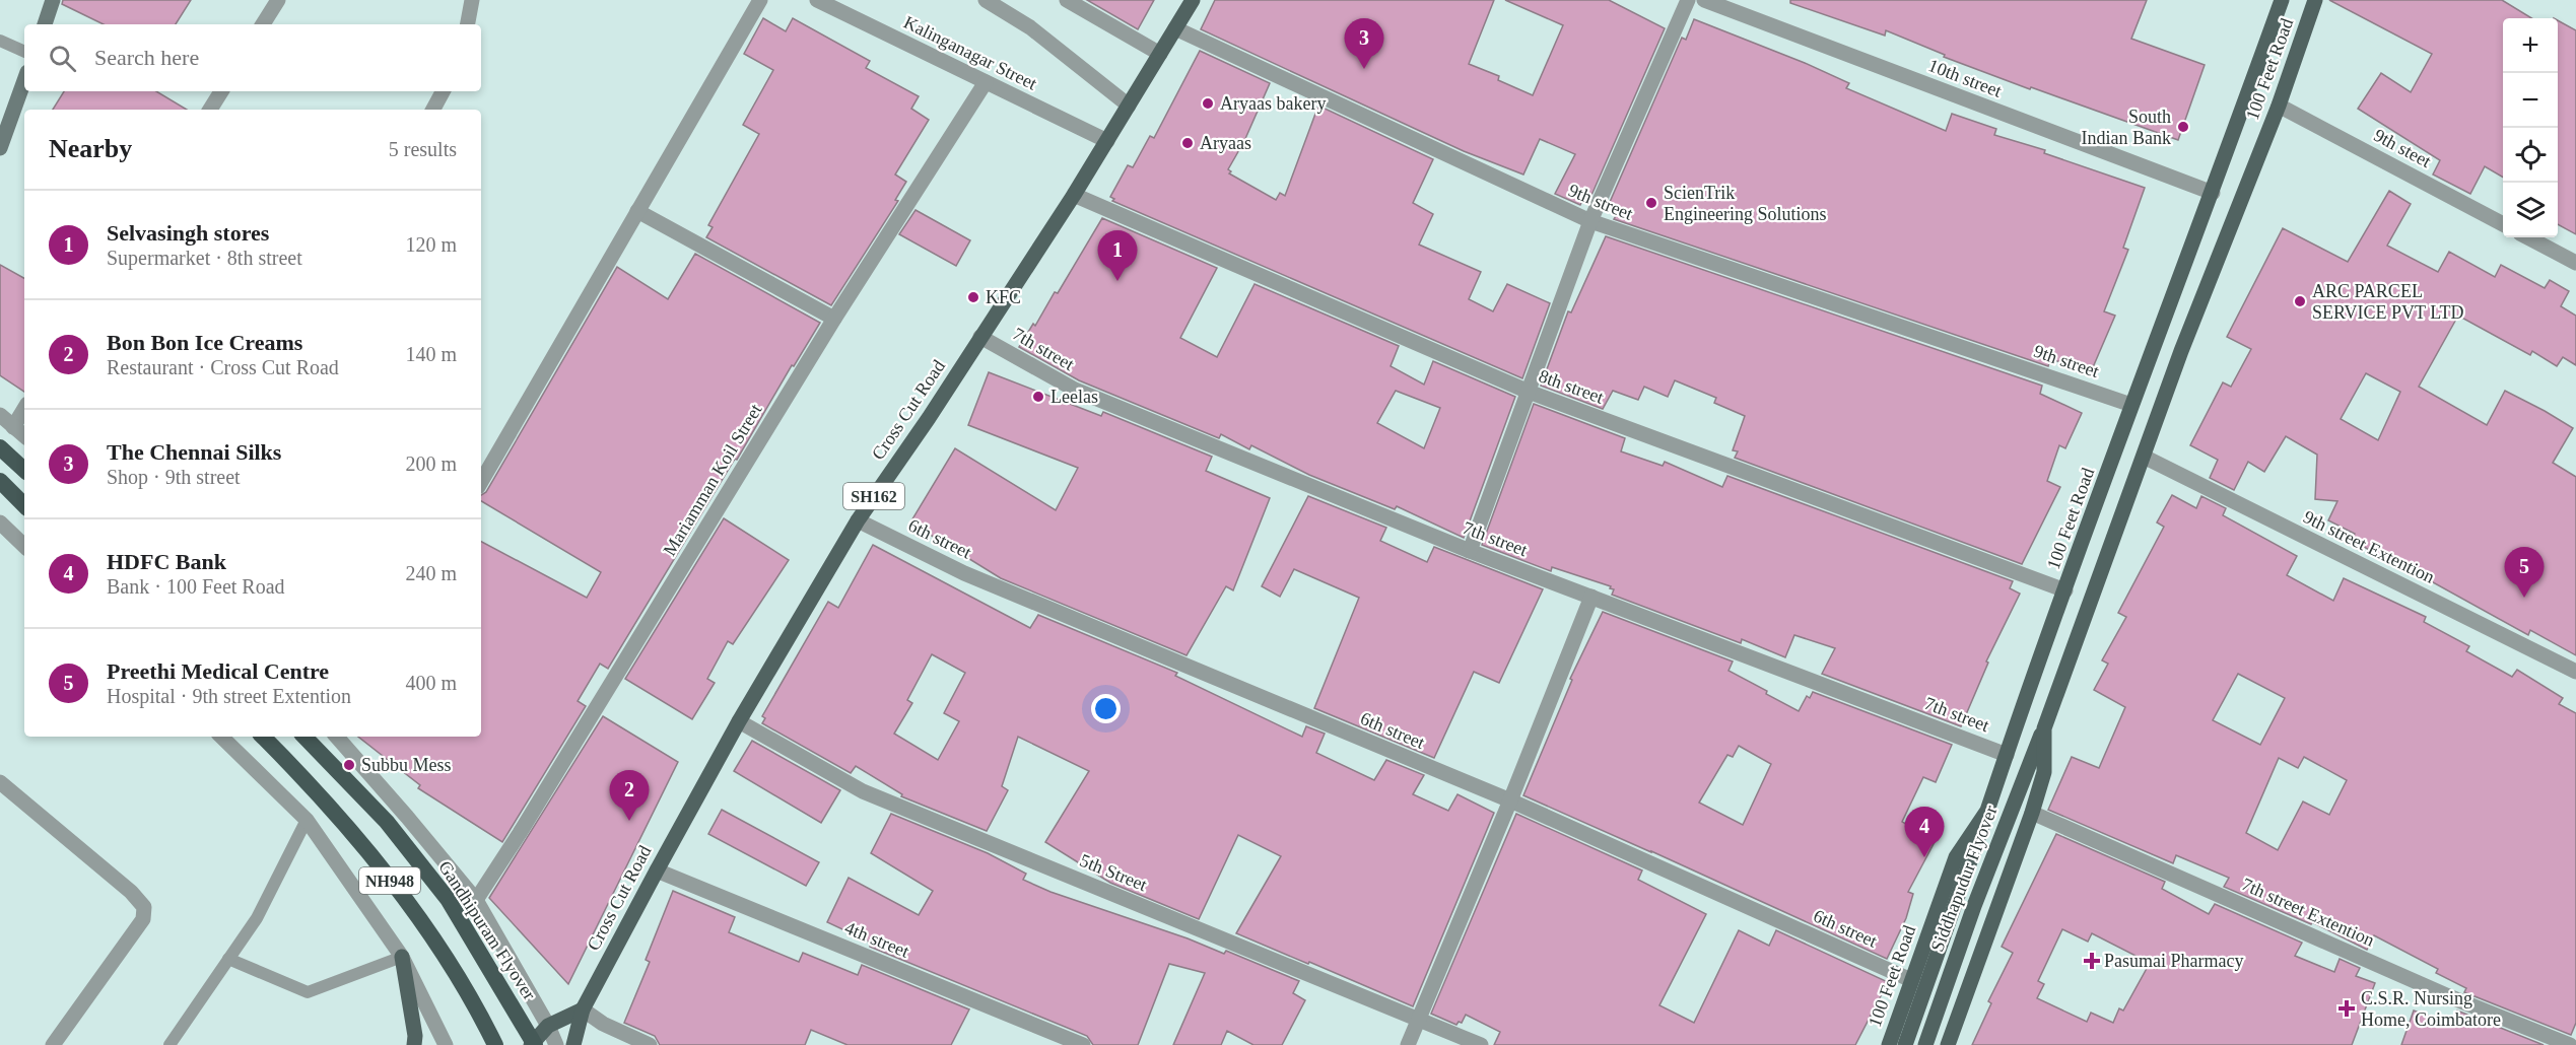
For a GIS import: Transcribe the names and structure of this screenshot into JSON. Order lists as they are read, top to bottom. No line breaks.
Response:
{"streets":{"highway":["NH948","Gandhipuram Flyover"],"main road":["100 Feet Road","Cross Cut Road","SH162","Siddhapudur Flyover"],"street":["Kalinganagar Street","10th street","9th steet","9th street","7th street","8th street","Mariamman Koil Street","6th street","9th street Extention","5th Street","7th street Extention","4th street"]},"crossings":[["Kalinganagar Street","Cross Cut Road"],["Kalinganagar Street","Mariamman Koil Street"],["100 Feet Road","10th street"],["100 Feet Road","9th steet"],["100 Feet Road","9th street"],["100 Feet Road","7th street"],["100 Feet Road","8th street"],["100 Feet Road","6th street"],["100 Feet Road","9th street Extention"],["100 Feet Road","Siddhapudur Flyover"],["100 Feet Road","7th street Extention"],["9th street","Cross Cut Road"],["7th street","Cross Cut Road"],["8th street","Cross Cut Road"],["Cross Cut Road","SH162"],["Cross Cut Road","6th street"],["Cross Cut Road","5th Street"],["Cross Cut Road","4th street"]],"places":{"other":["Aryaas bakery","South Indian Bank","Aryaas","ScienTrik Engineering Solutions","KFC","ARC PARCEL SERVICE PVT LTD","Leelas","Subbu Mess"],"health":["Pasumai Pharmacy","C.S.R. Nursing Home, Coimbatore"]},"page":{"map_buttons":["+","−"],"pins":["3","1","5","2","4"],"search":"Search here","heading":["Nearby","5 results"],"list":[{"mark":"1","name":"Selvasingh stores","note":"Supermarket · 8th street","value":"120 m"},{"mark":"2","name":"Bon Bon Ice Creams","note":"Restaurant · Cross Cut Road","value":"140 m"},{"mark":"3","name":"The Chennai Silks","note":"Shop · 9th street","value":"200 m"},{"mark":"4","name":"HDFC Bank","note":"Bank · 100 Feet Road","value":"240 m"},{"mark":"5","name":"Preethi Medical Centre","note":"Hospital · 9th street Extention","value":"400 m"}]}}
